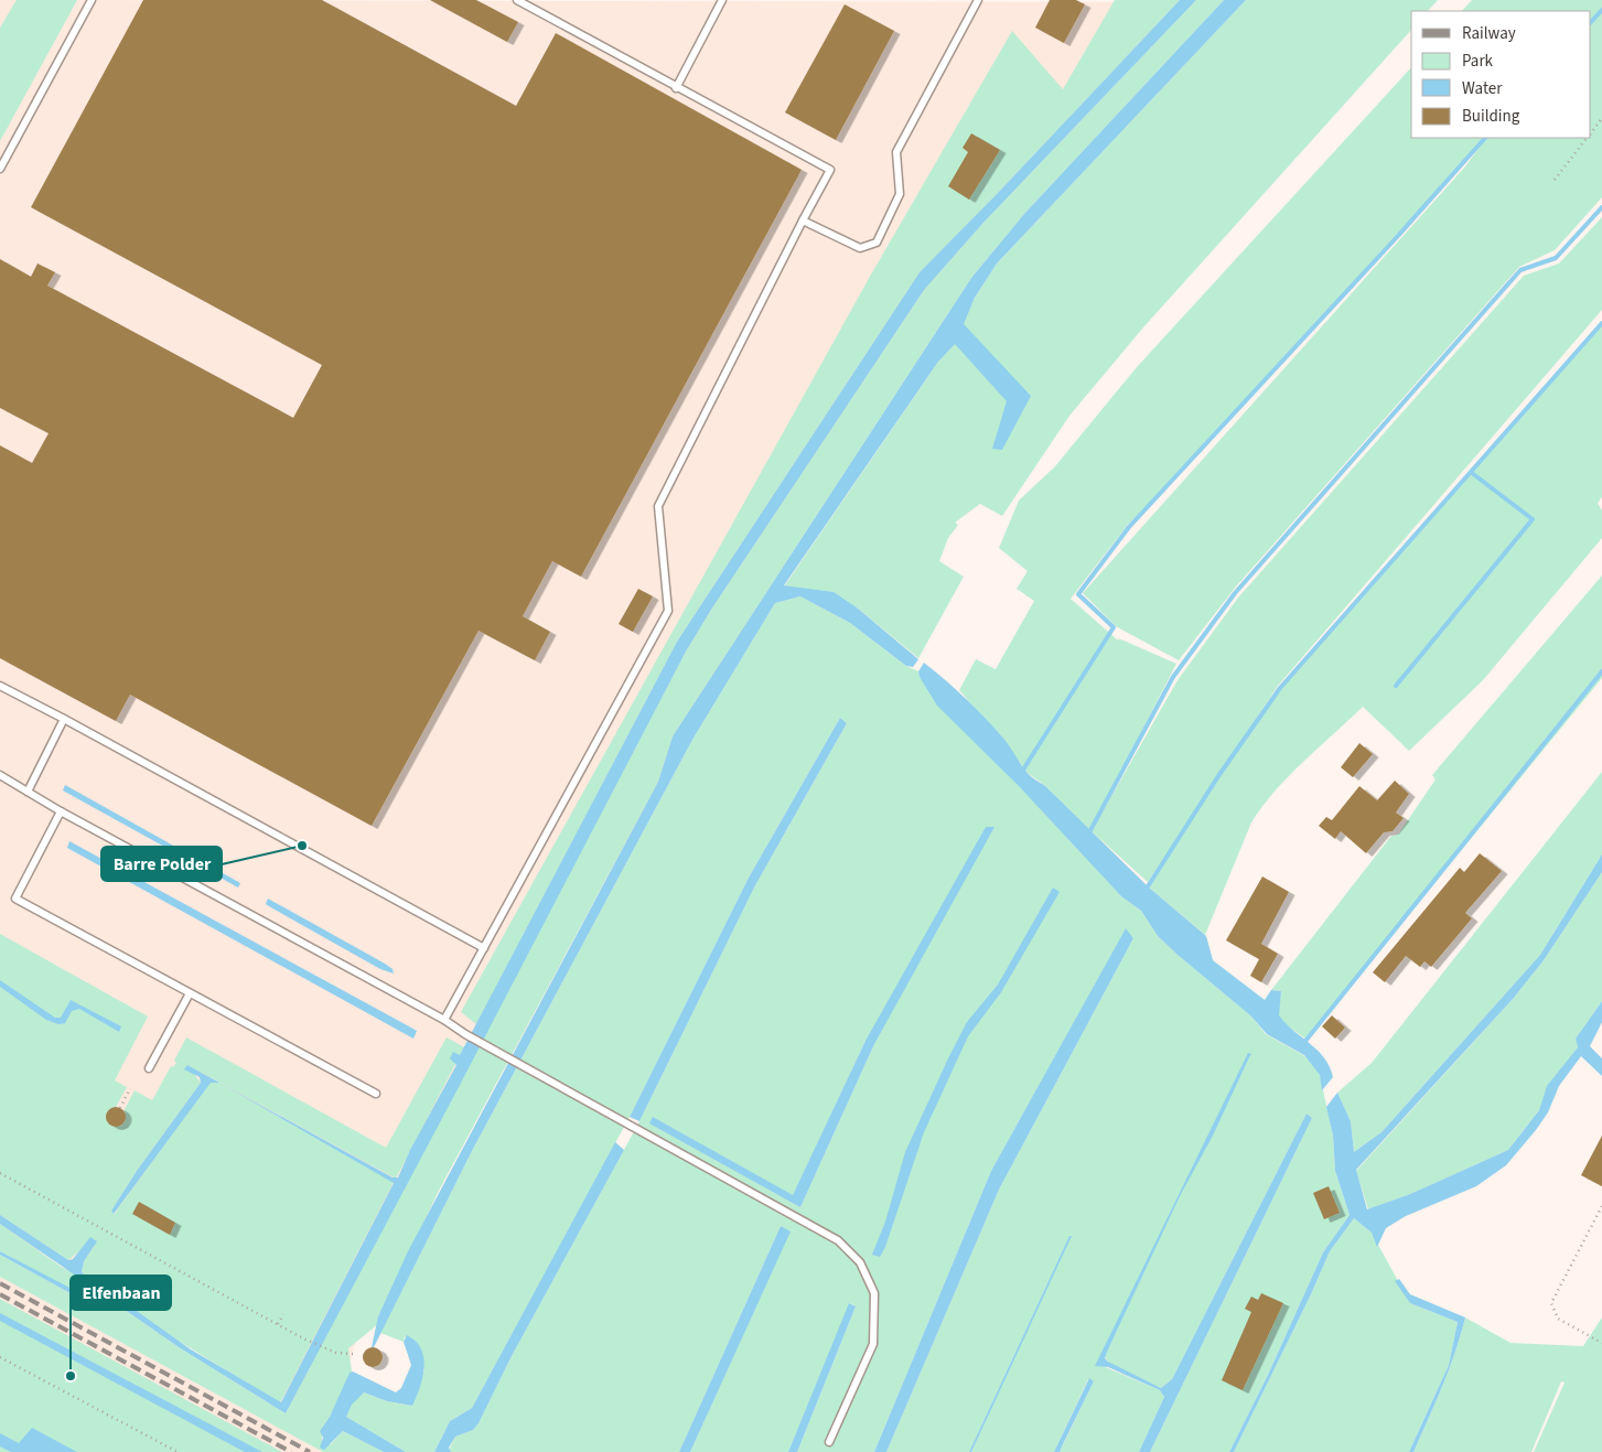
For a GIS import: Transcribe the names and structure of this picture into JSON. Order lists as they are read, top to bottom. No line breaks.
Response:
{"places":["Barre Polder","Elfenbaan"],"legend":["Railway","Park","Water","Building"]}
